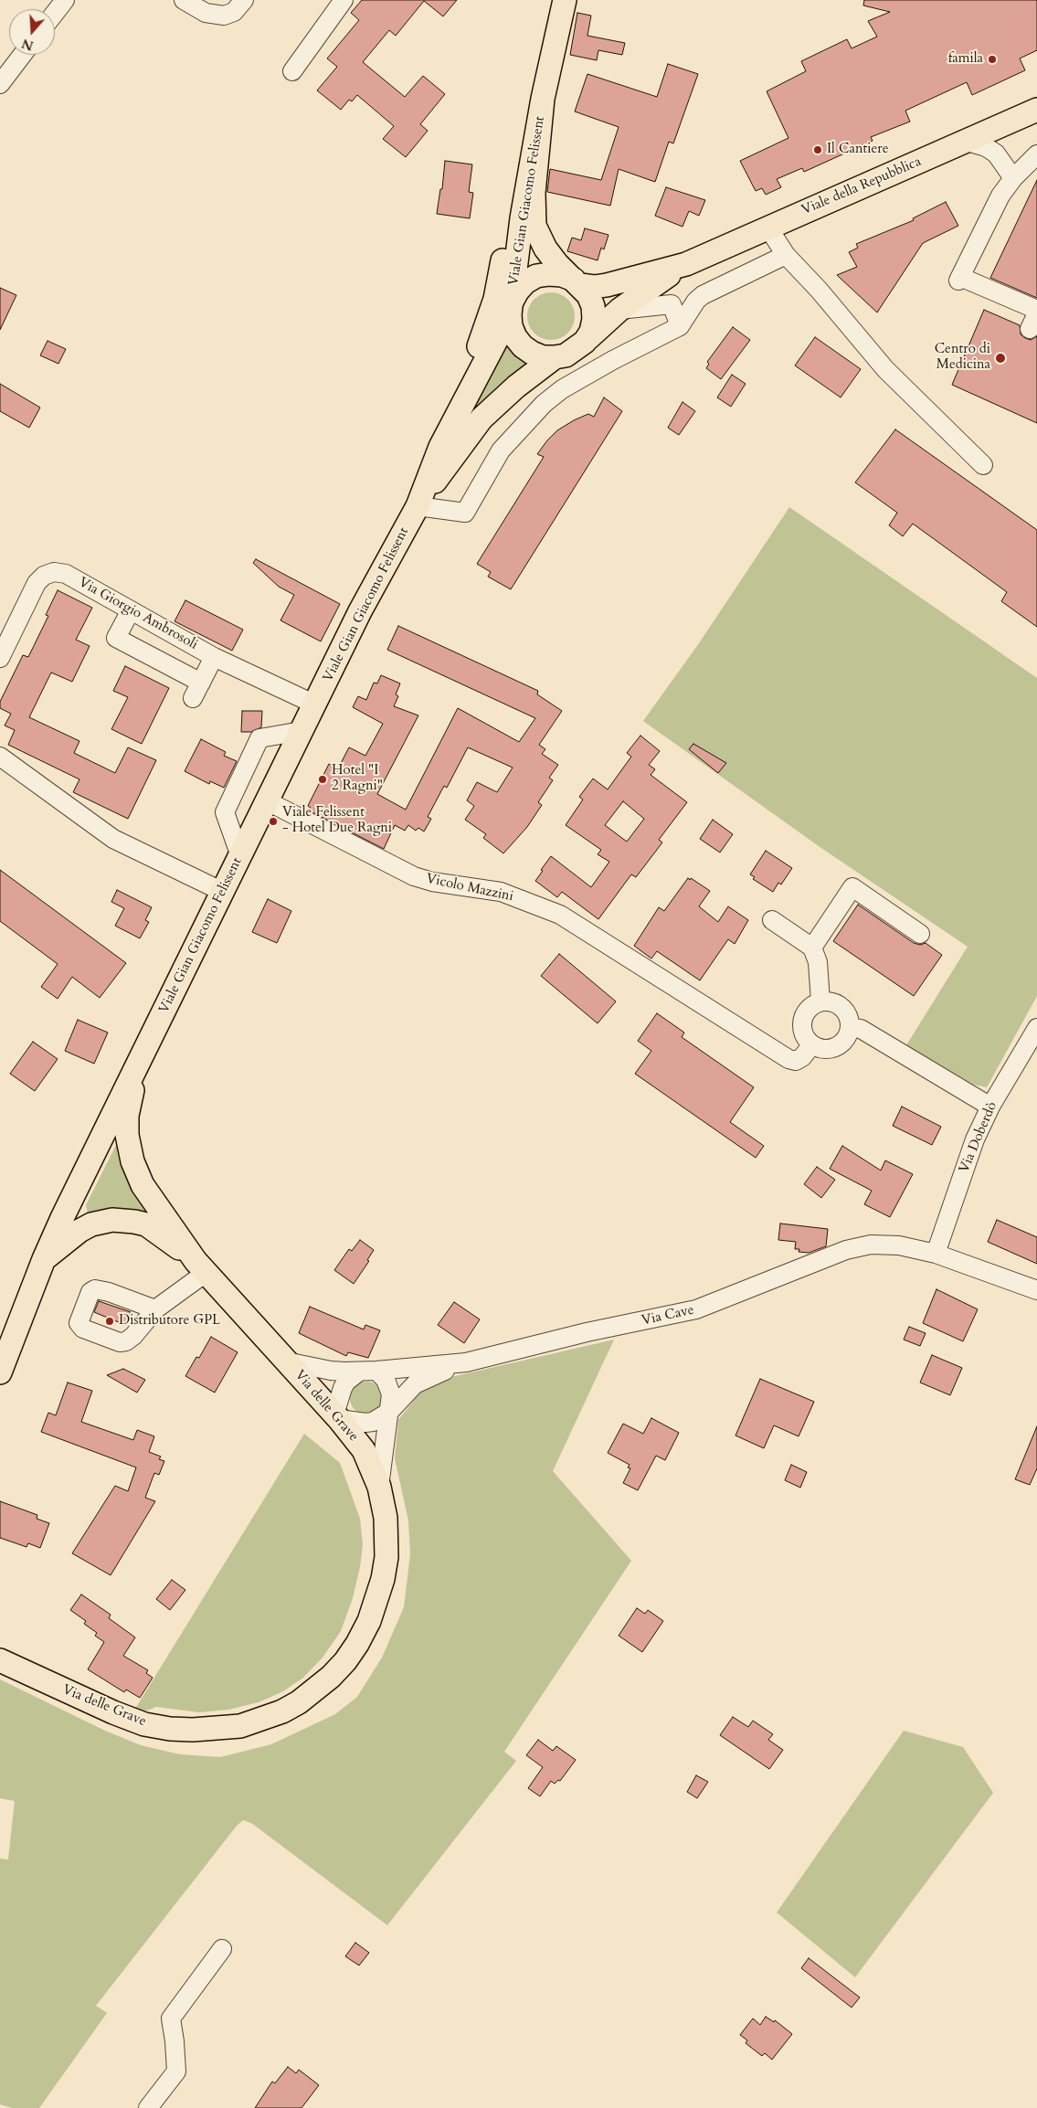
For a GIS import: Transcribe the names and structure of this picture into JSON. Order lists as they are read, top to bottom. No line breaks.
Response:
{"streets":{"main road":["Viale della Repubblica","Viale Gian Giacomo Felissent","Via delle Grave"],"street":["Via Giorgio Ambrosoli","Vicolo Mazzini","Via Doberdò","Via Cave"]},"crossings":[["Viale Gian Giacomo Felissent","Via Giorgio Ambrosoli"],["Viale Gian Giacomo Felissent","Vicolo Mazzini"],["Viale Gian Giacomo Felissent","Via delle Grave"],["Via Doberdò","Via Cave"],["Via Cave","Via delle Grave"]],"places":["famila","Il Cantiere","Centro di Medicina","Hotel \"I 2 Ragni\"","Viale Felissent - Hotel Due Ragni","Distributore GPL"],"north":"bottom"}
